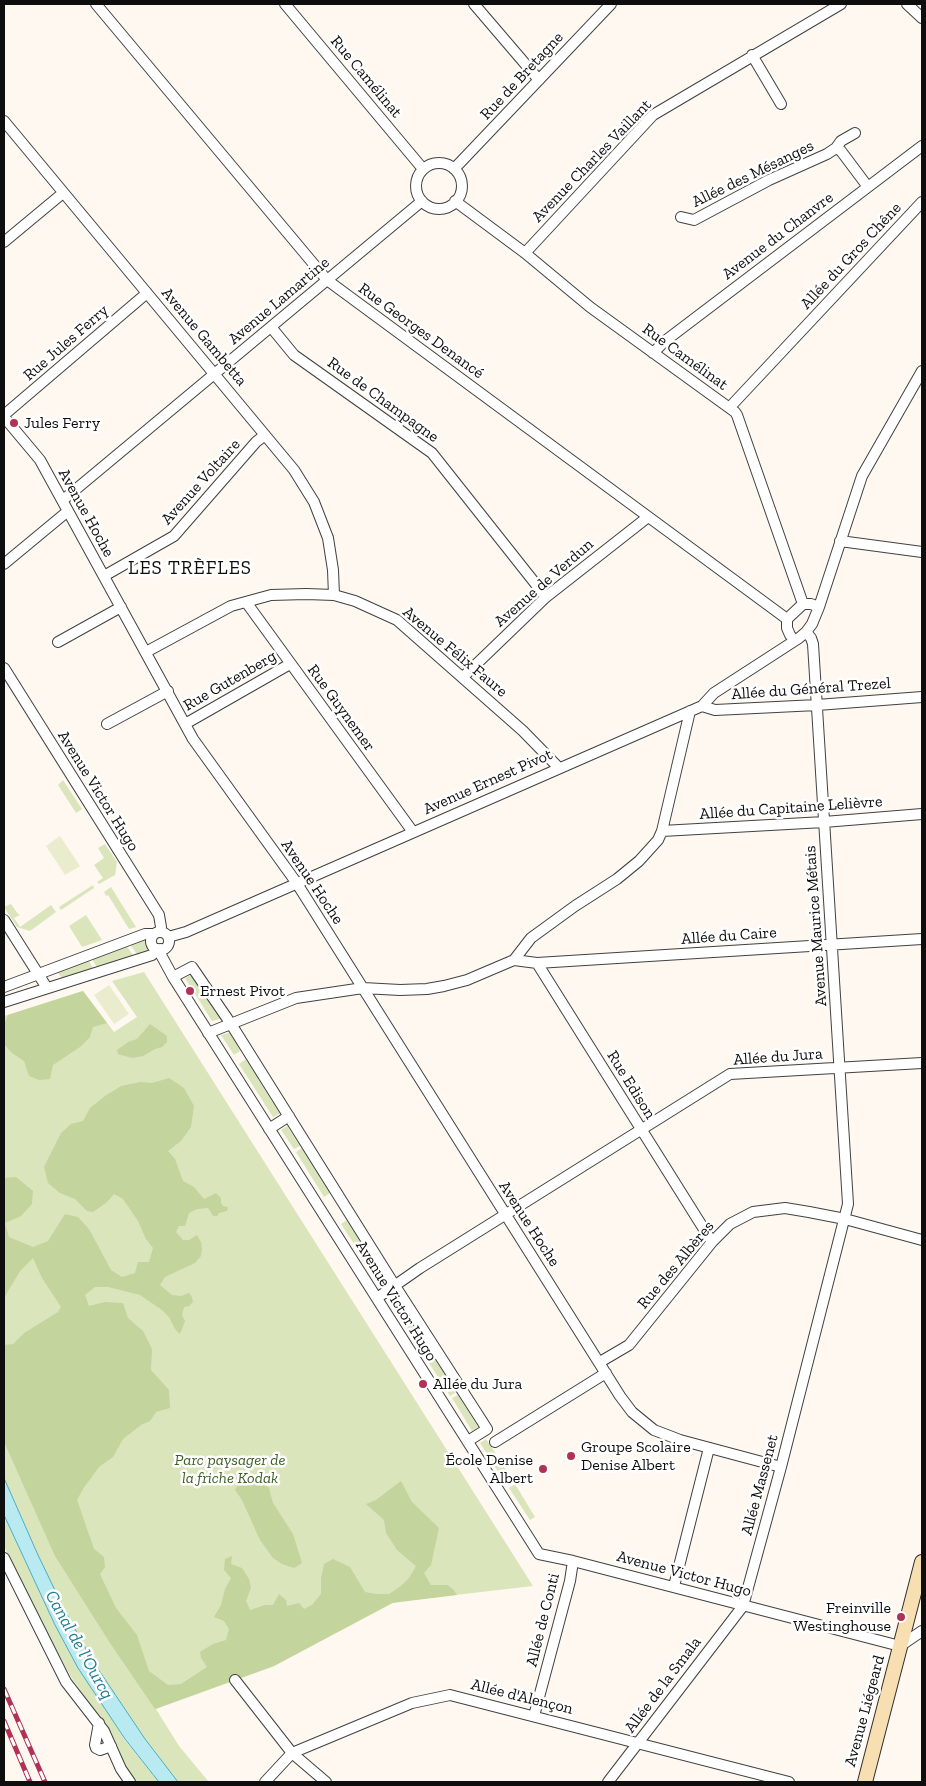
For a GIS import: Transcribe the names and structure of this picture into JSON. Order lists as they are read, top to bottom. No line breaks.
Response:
{"streets":{"street":["Rue de Bretagne","Rue Camélinat","Avenue Charles Vaillant","Allée des Mésanges","Avenue du Chanvre","Allée du Gros Chêne","Avenue Lamartine","Rue Georges Denancé","Avenue Gambetta","Rue Jules Ferry","Rue de Champagne","Avenue Voltaire","Avenue Hoche","Avenue de Verdun","Avenue Félix Faure","Rue Gutenberg","Allée du Général Trezel","Rue Guynemer","Avenue Ernest Pivot","Avenue Victor Hugo","Allée du Capitaine Lelièvre","Avenue Maurice Métais","Allée du Caire","Allée du Jura","Rue Edison","Rue des Albères","Allée Massenet","Allée de Conti","Allée de la Smala","Allée d'Alençon","Avenue Liégeard"]},"crossings":[["Rue de Bretagne","Rue Camélinat"],["Rue de Bretagne","Avenue Lamartine"],["Rue Camélinat","Avenue Charles Vaillant"],["Rue Camélinat","Avenue du Chanvre"],["Rue Camélinat","Allée du Gros Chêne"],["Rue Camélinat","Avenue Lamartine"],["Allée des Mésanges","Avenue du Chanvre"],["Avenue Lamartine","Rue Georges Denancé"],["Avenue Lamartine","Avenue Gambetta"],["Avenue Lamartine","Rue de Champagne"],["Avenue Lamartine","Avenue Hoche"],["Rue Georges Denancé","Avenue de Verdun"],["Avenue Gambetta","Rue Jules Ferry"],["Avenue Gambetta","Avenue Voltaire"],["Avenue Gambetta","Avenue Félix Faure"],["Rue Jules Ferry","Avenue Hoche"],["Rue de Champagne","Avenue de Verdun"],["Avenue Voltaire","Avenue Hoche"],["Avenue Hoche","Avenue Félix Faure"],["Avenue Hoche","Rue Gutenberg"],["Avenue Hoche","Avenue Ernest Pivot"],["Avenue Hoche","Allée du Jura"],["Avenue Hoche","Rue des Albères"],["Avenue Hoche","Allée Massenet"],["Avenue de Verdun","Avenue Félix Faure"],["Avenue Félix Faure","Rue Guynemer"],["Avenue Félix Faure","Avenue Ernest Pivot"],["Rue Gutenberg","Rue Guynemer"],["Allée du Général Trezel","Avenue Ernest Pivot"],["Allée du Général Trezel","Avenue Maurice Métais"],["Rue Guynemer","Avenue Ernest Pivot"],["Avenue Ernest Pivot","Avenue Victor Hugo"],["Avenue Ernest Pivot","Avenue Maurice Métais"],["Avenue Victor Hugo","Allée du Jura"],["Avenue Victor Hugo","Allée Massenet"],["Avenue Victor Hugo","Allée de Conti"],["Avenue Victor Hugo","Allée de la Smala"],["Avenue Victor Hugo","Avenue Liégeard"],["Allée du Capitaine Lelièvre","Avenue Maurice Métais"],["Avenue Maurice Métais","Allée du Caire"],["Avenue Maurice Métais","Allée du Jura"],["Avenue Maurice Métais","Rue des Albères"],["Avenue Maurice Métais","Allée Massenet"],["Allée du Caire","Rue Edison"],["Allée du Jura","Rue Edison"],["Rue Edison","Rue des Albères"],["Rue des Albères","Allée Massenet"],["Allée Massenet","Allée de la Smala"],["Allée de Conti","Allée d'Alençon"],["Allée de la Smala","Allée d'Alençon"]],"districts":["LES TRÈFLES"],"water":["Canal de l'Ourcq"],"parks":["Parc paysager de la friche Kodak"],"places":["Jules Ferry","Ernest Pivot","Allée du Jura","Groupe Scolaire Denise Albert","École Denise Albert","Freinville Westinghouse"]}
